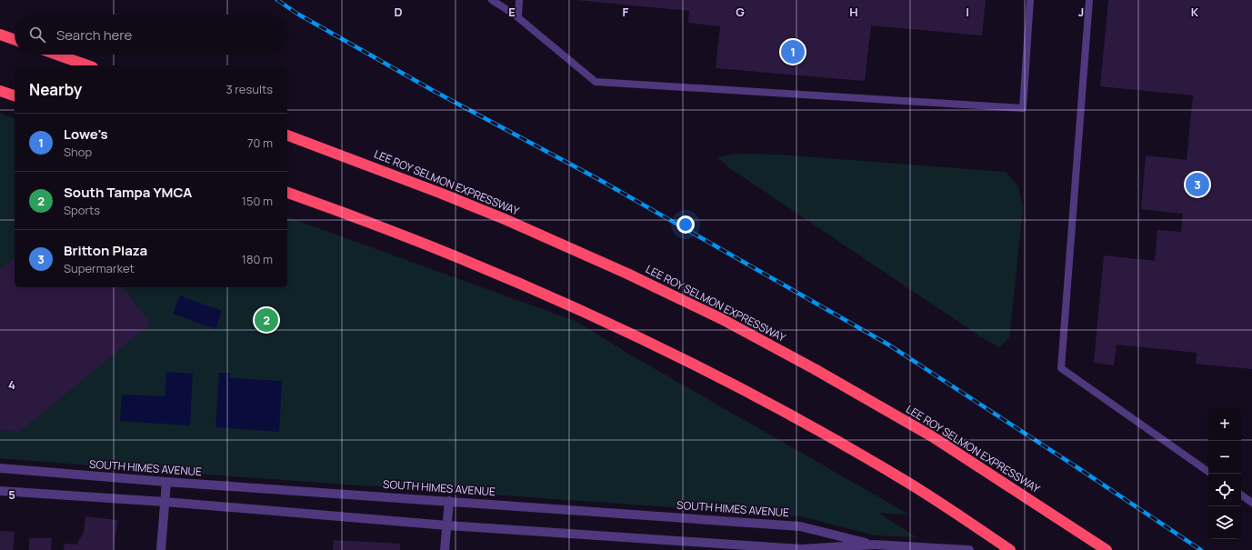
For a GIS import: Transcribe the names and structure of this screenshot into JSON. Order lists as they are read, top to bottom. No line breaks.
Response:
{"streets":{"highway":["LEE ROY SELMON EXPRESSWAY"],"street":["SOUTH HIMES AVENUE"]},"page":{"search":"Search here","pins":["1","3","2"],"heading":["Nearby","3 results"],"list":[{"mark":"1","name":"Lowe's","note":"Shop","value":"70 m"},{"mark":"2","name":"South Tampa YMCA","note":"Sports","value":"150 m"},{"mark":"3","name":"Britton Plaza","note":"Supermarket","value":"180 m"}],"map_buttons":["+","−"]},"grid":{"columns":["D","E","F","G","H","I","J","K"],"rows":["4","5"]}}
